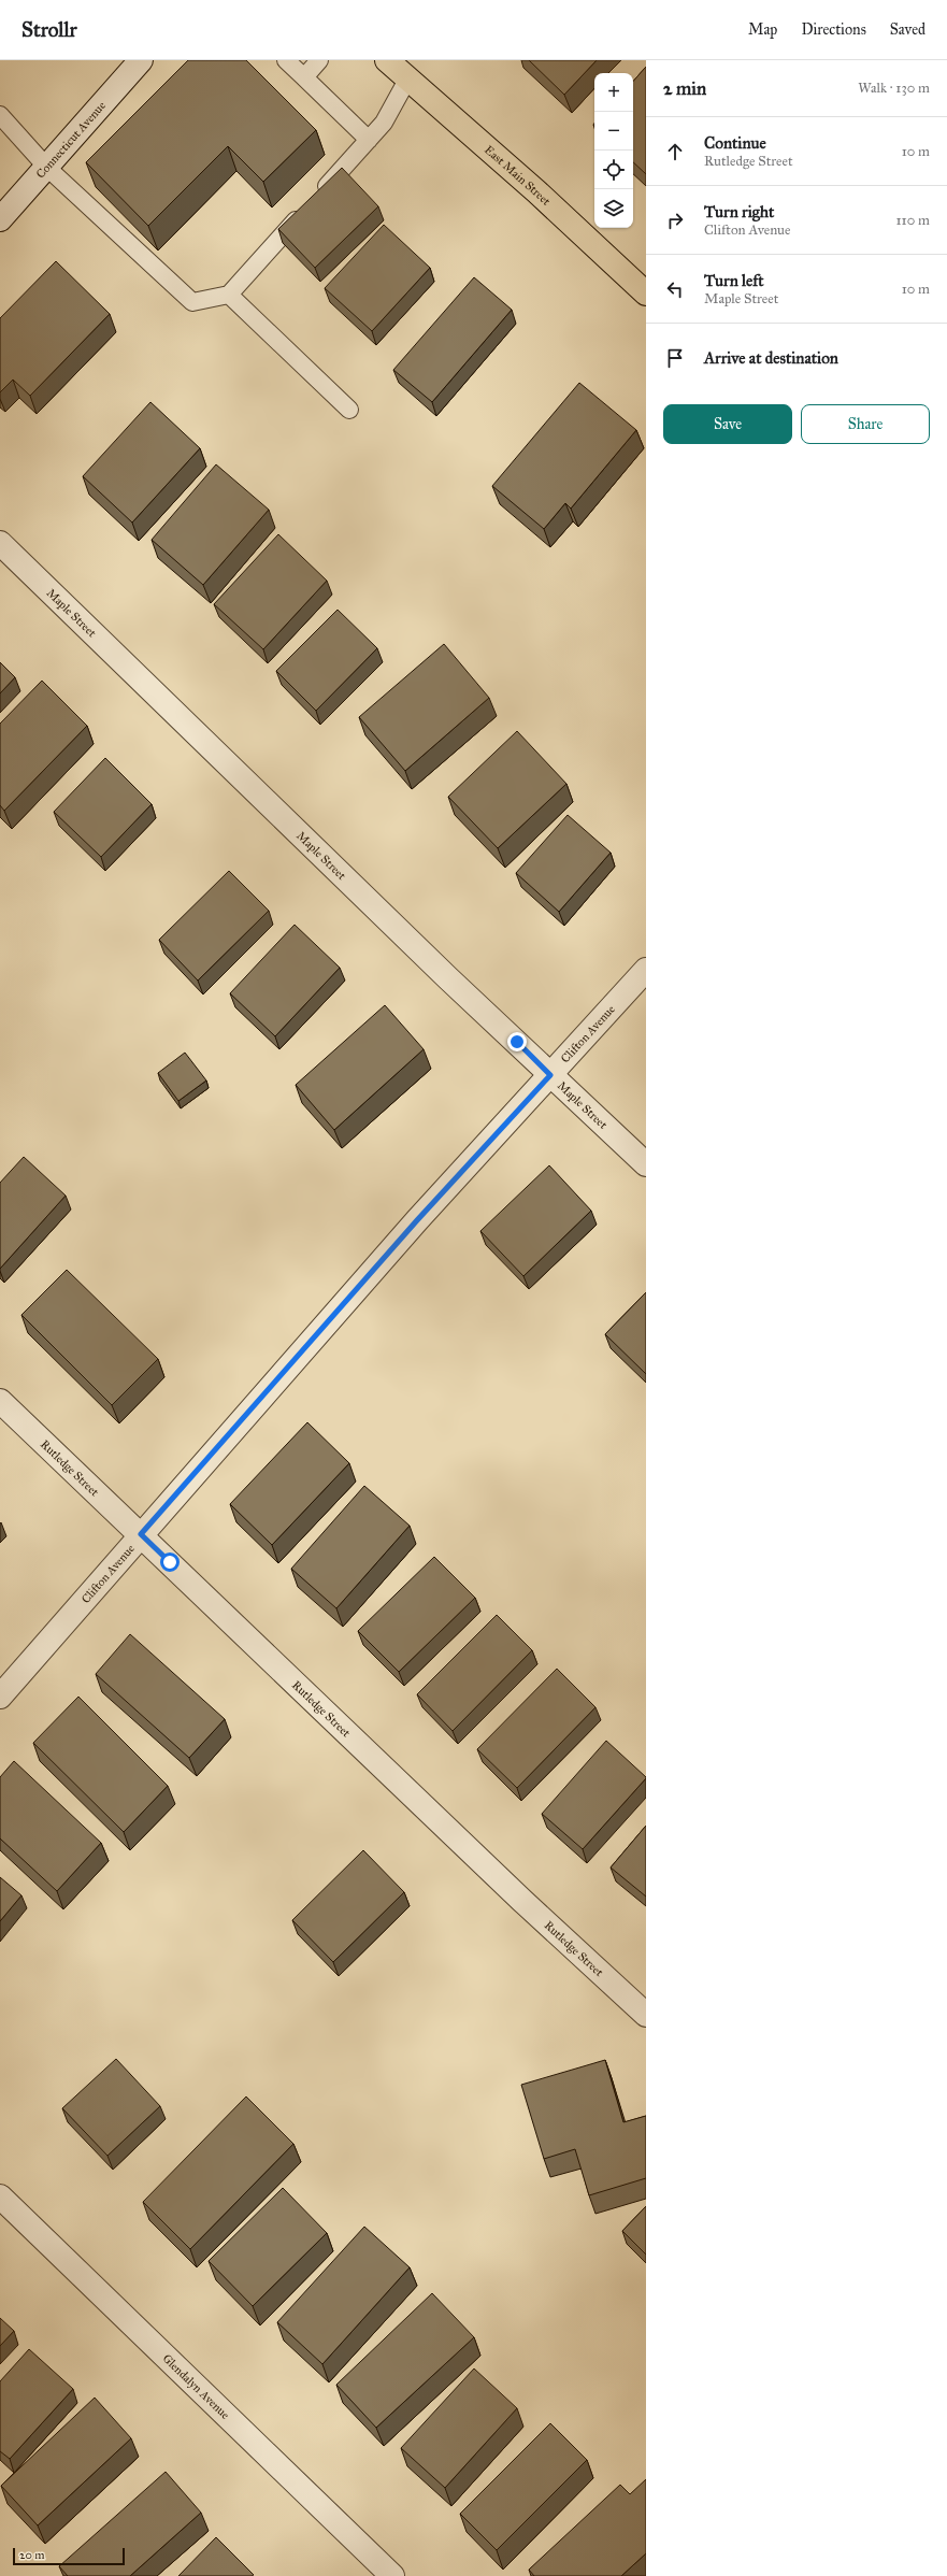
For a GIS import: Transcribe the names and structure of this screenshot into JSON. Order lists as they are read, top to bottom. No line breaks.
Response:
{"streets":{"main road":["East Main Street"],"street":["Connecticut Avenue","Maple Street","Clifton Avenue","Rutledge Street","Glendalyn Avenue"]},"crossings":[["Maple Street","Clifton Avenue"],["Clifton Avenue","Rutledge Street"]],"scale_bar":"20 m","page":{"header":"Strollr","nav":["Map","Directions","Saved"],"heading":["2 min","Walk · 130 m"],"map_buttons":["+","−"],"list":[["Continue","Rutledge Street","10 m"],["Turn right","Clifton Avenue","110 m"],["Turn left","Maple Street","10 m"],"Arrive at destination"],"buttons":["Save","Share"],"scale":"20 m"}}
